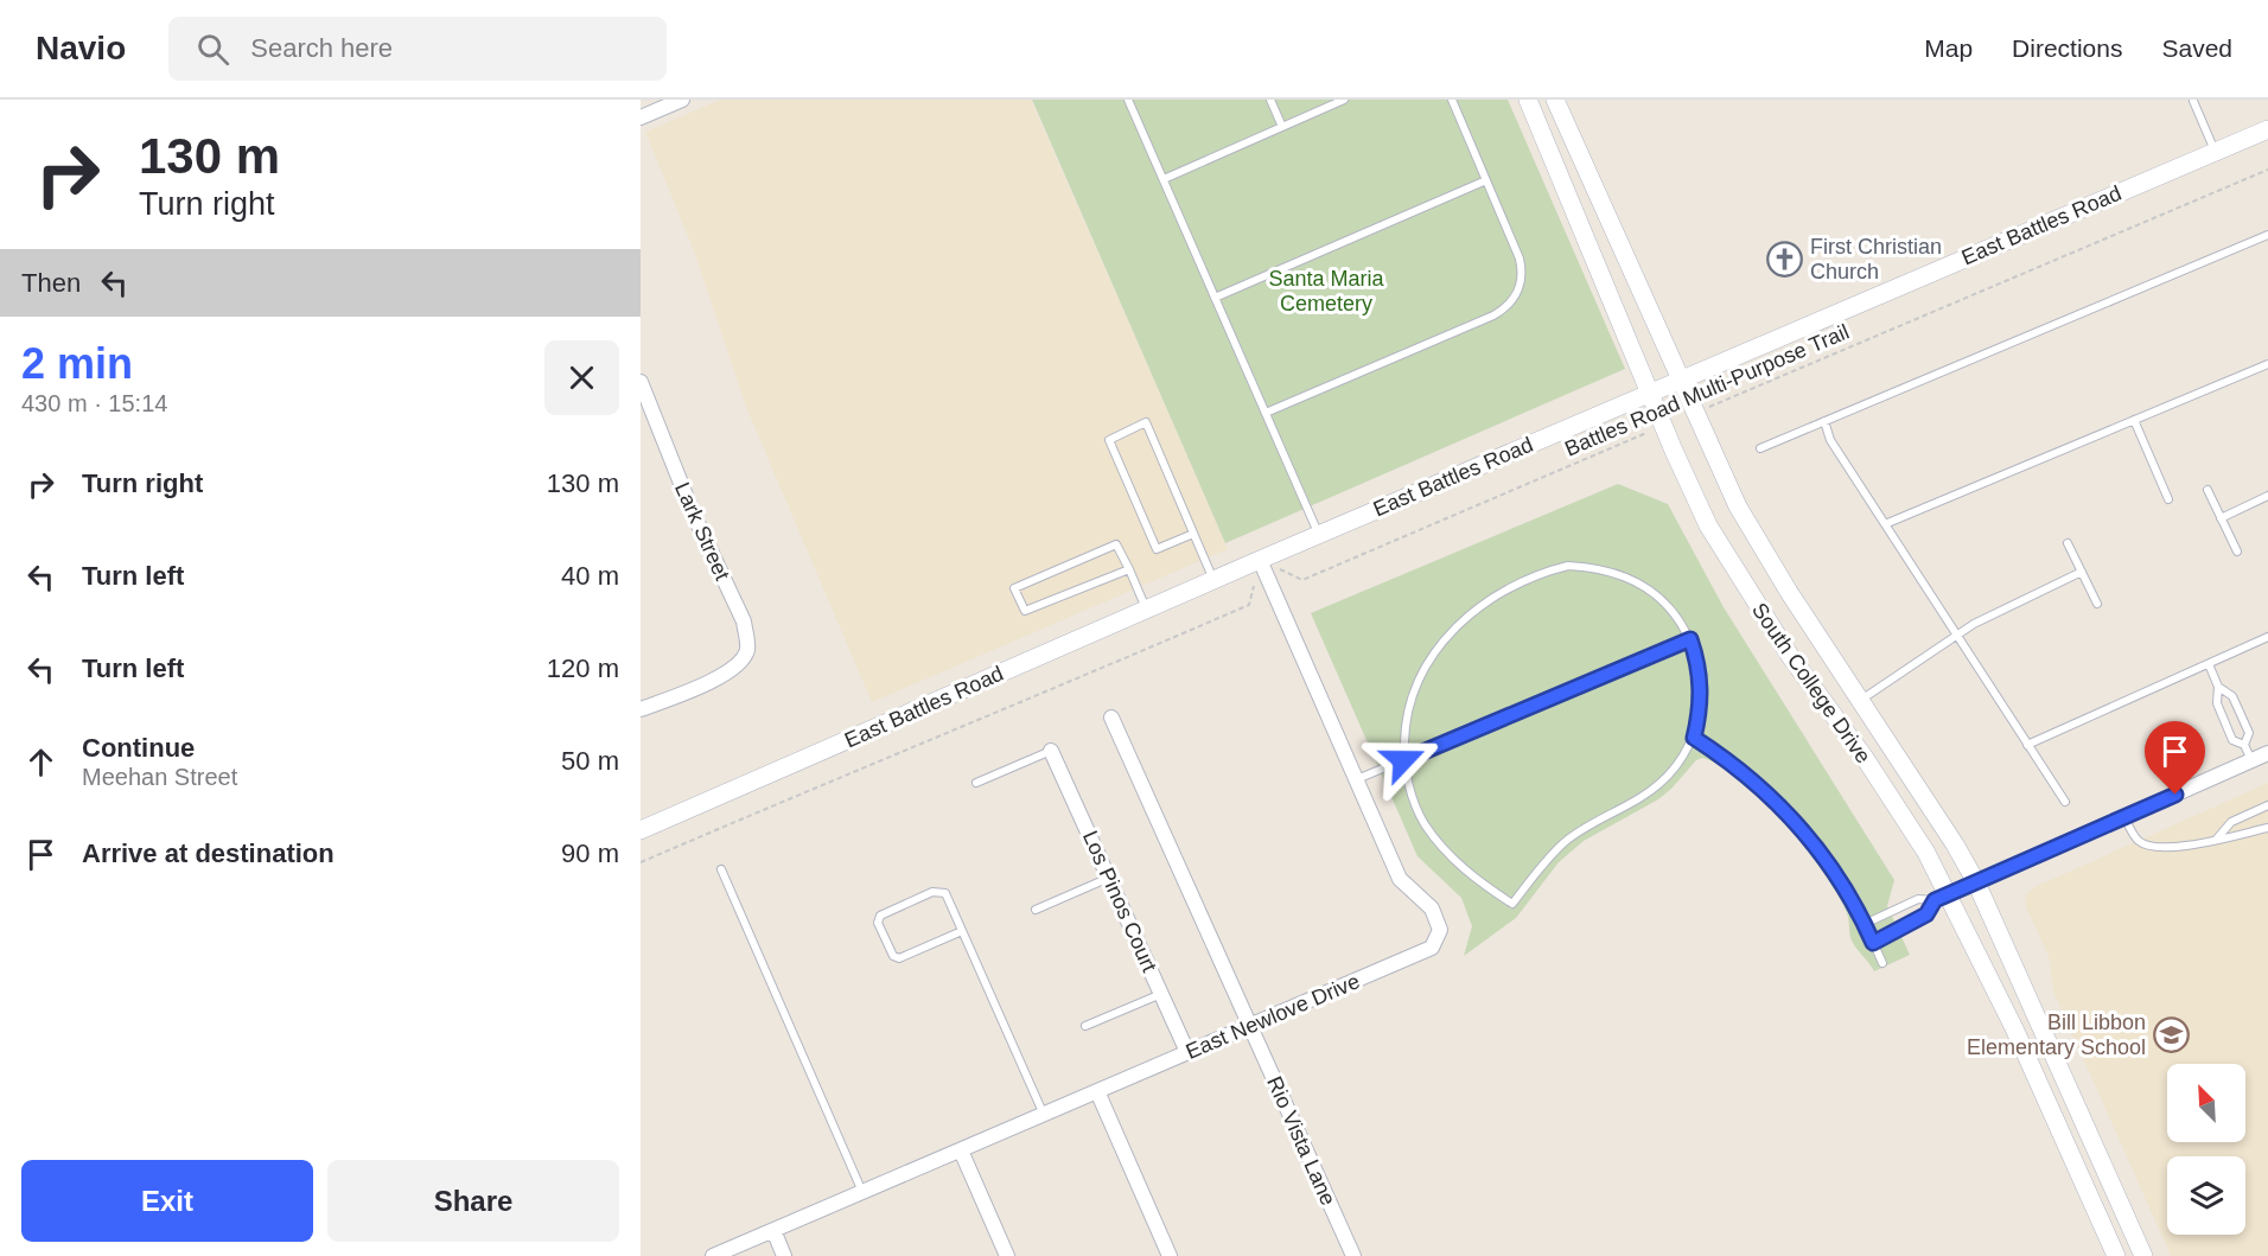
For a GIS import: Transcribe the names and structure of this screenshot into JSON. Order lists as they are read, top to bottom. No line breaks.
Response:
{"streets":{"street":["East Battles Road","Lark Street","South College Drive","Los Pinos Court","East Newlove Drive","Rio Vista Lane"],"path":["Battles Road Multi-Purpose Trail"]},"crossings":[["East Battles Road","Battles Road Multi-Purpose Trail"],["East Battles Road","South College Drive"],["East Battles Road","East Newlove Drive"],["Battles Road Multi-Purpose Trail","South College Drive"],["Battles Road Multi-Purpose Trail","East Newlove Drive"],["Los Pinos Court","East Newlove Drive"],["East Newlove Drive","Rio Vista Lane"]],"parks":["Santa Maria Cemetery"],"places":{"church":["First Christian Church"],"school or university":["Bill Libbon Elementary School"]},"north":"top left","page":{"header":"Navio","search":"Search here","nav":["Map","Directions","Saved"],"turn":["130 m","Turn right"],"then":"Then","heading":["2 min","430 m · 15:14"],"list":[{"name":"Turn right","value":"130 m"},{"name":"Turn left","value":"40 m"},{"name":"Turn left","value":"120 m"},{"name":"Continue","note":"Meehan Street","value":"50 m"},{"name":"Arrive at destination","value":"90 m"}],"buttons":["Exit","Share"]}}
